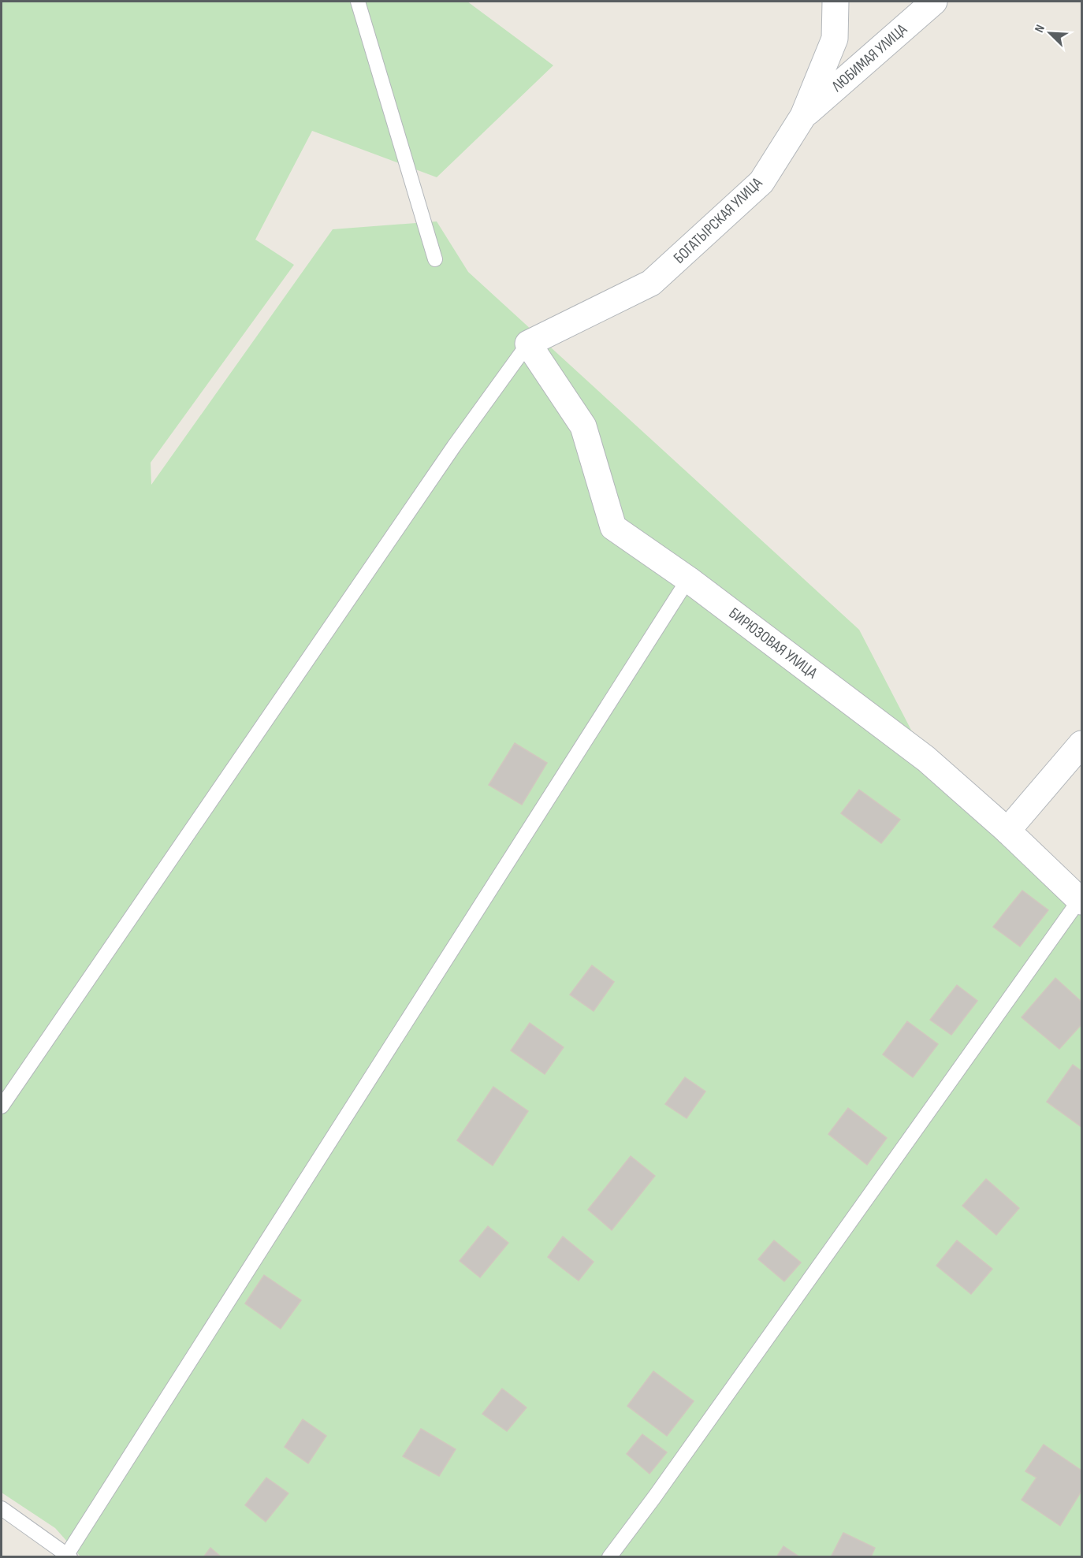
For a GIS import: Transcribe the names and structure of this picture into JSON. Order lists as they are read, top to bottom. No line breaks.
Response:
{"streets":{"street":["ЛЮБИМАЯ УЛИЦА","БОГАТЫРСКАЯ УЛИЦА","БИРЮЗОВАЯ УЛИЦА"]},"crossings":[["ЛЮБИМАЯ УЛИЦА","БОГАТЫРСКАЯ УЛИЦА"],["БОГАТЫРСКАЯ УЛИЦА","БИРЮЗОВАЯ УЛИЦА"]],"north":"top left"}
